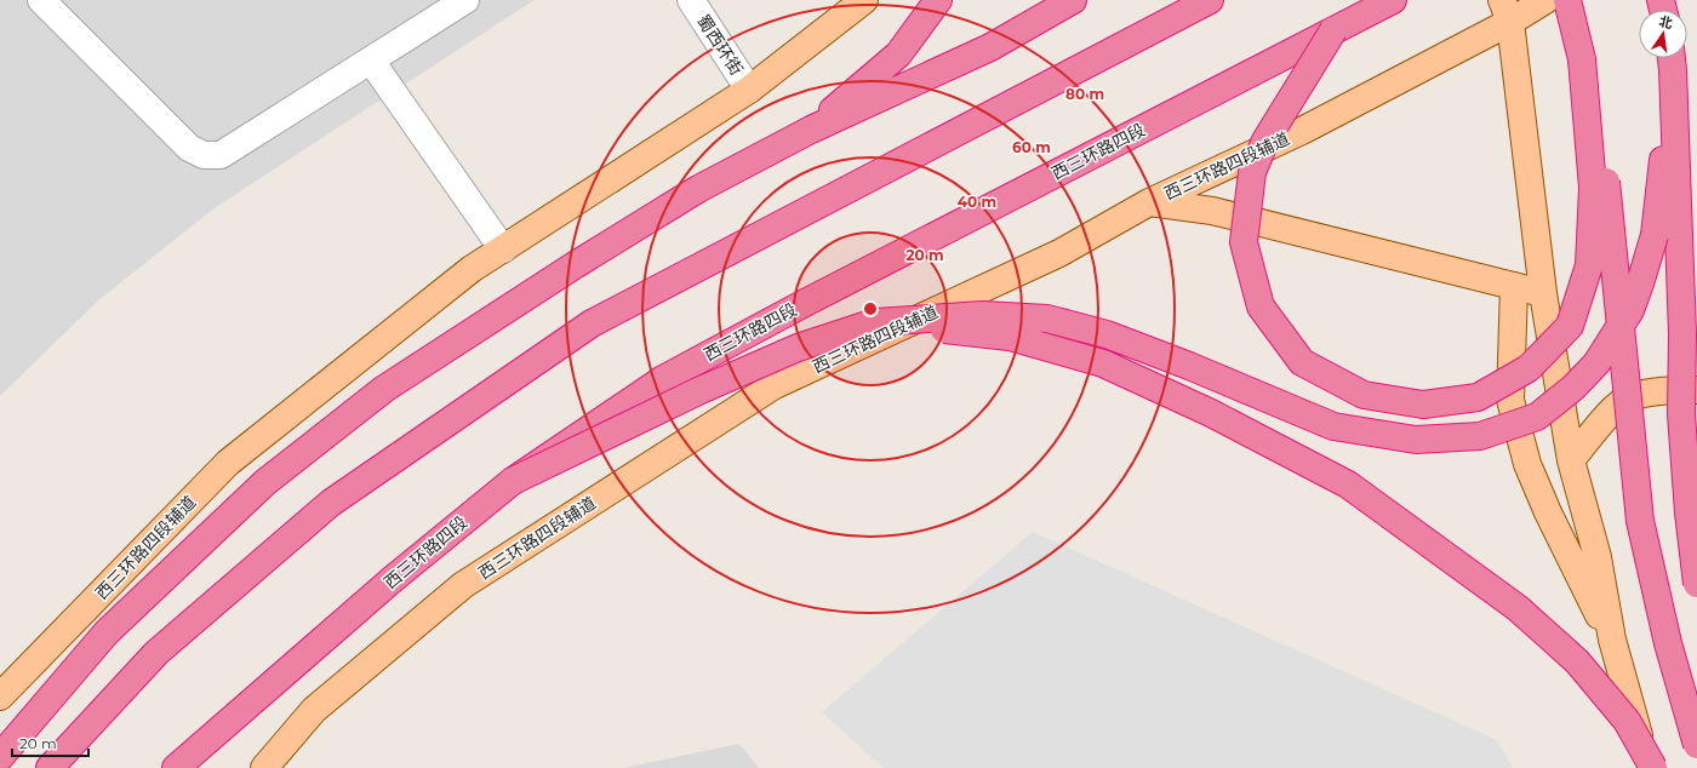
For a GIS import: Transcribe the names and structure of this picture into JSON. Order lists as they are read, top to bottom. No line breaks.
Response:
{"streets":{"highway":["西三环路四段"],"main road":["西三环路四段辅道"],"street":["蜀西环街"]},"crossings":[["蜀西环街","西三环路四段辅道"]],"scale_bar":"20 m","north":"top","rings":["80 m","60 m","40 m","20 m"]}
